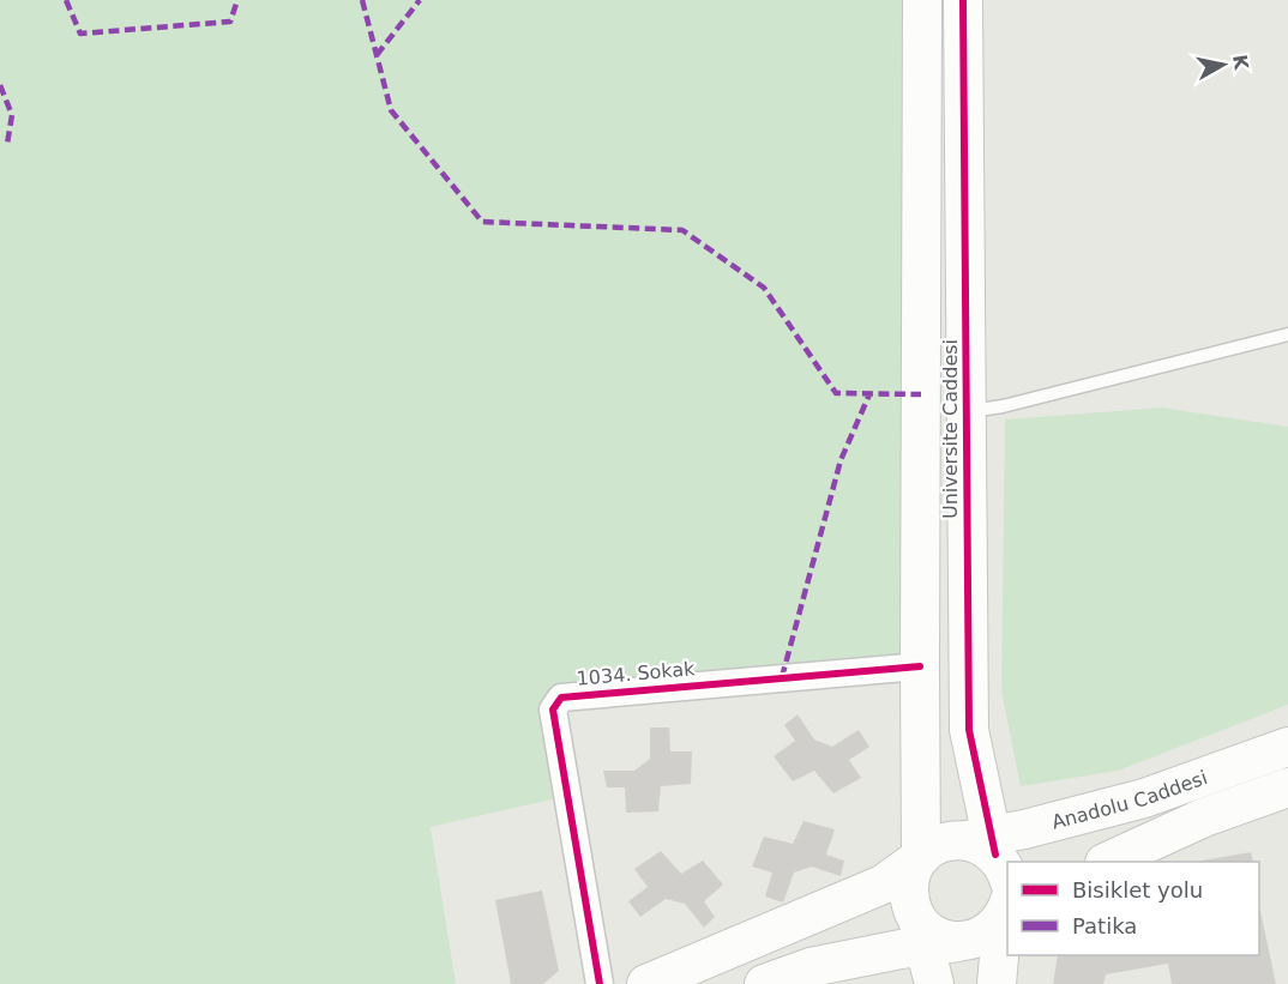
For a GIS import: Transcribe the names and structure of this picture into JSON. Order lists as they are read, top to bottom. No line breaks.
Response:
{"streets":{"street":["Universite Caddesi","1034. Sokak","Anadolu Caddesi"]},"crossings":[["Universite Caddesi","1034. Sokak"]],"legend":["Bisiklet yolu","Patika"],"north":"right"}
